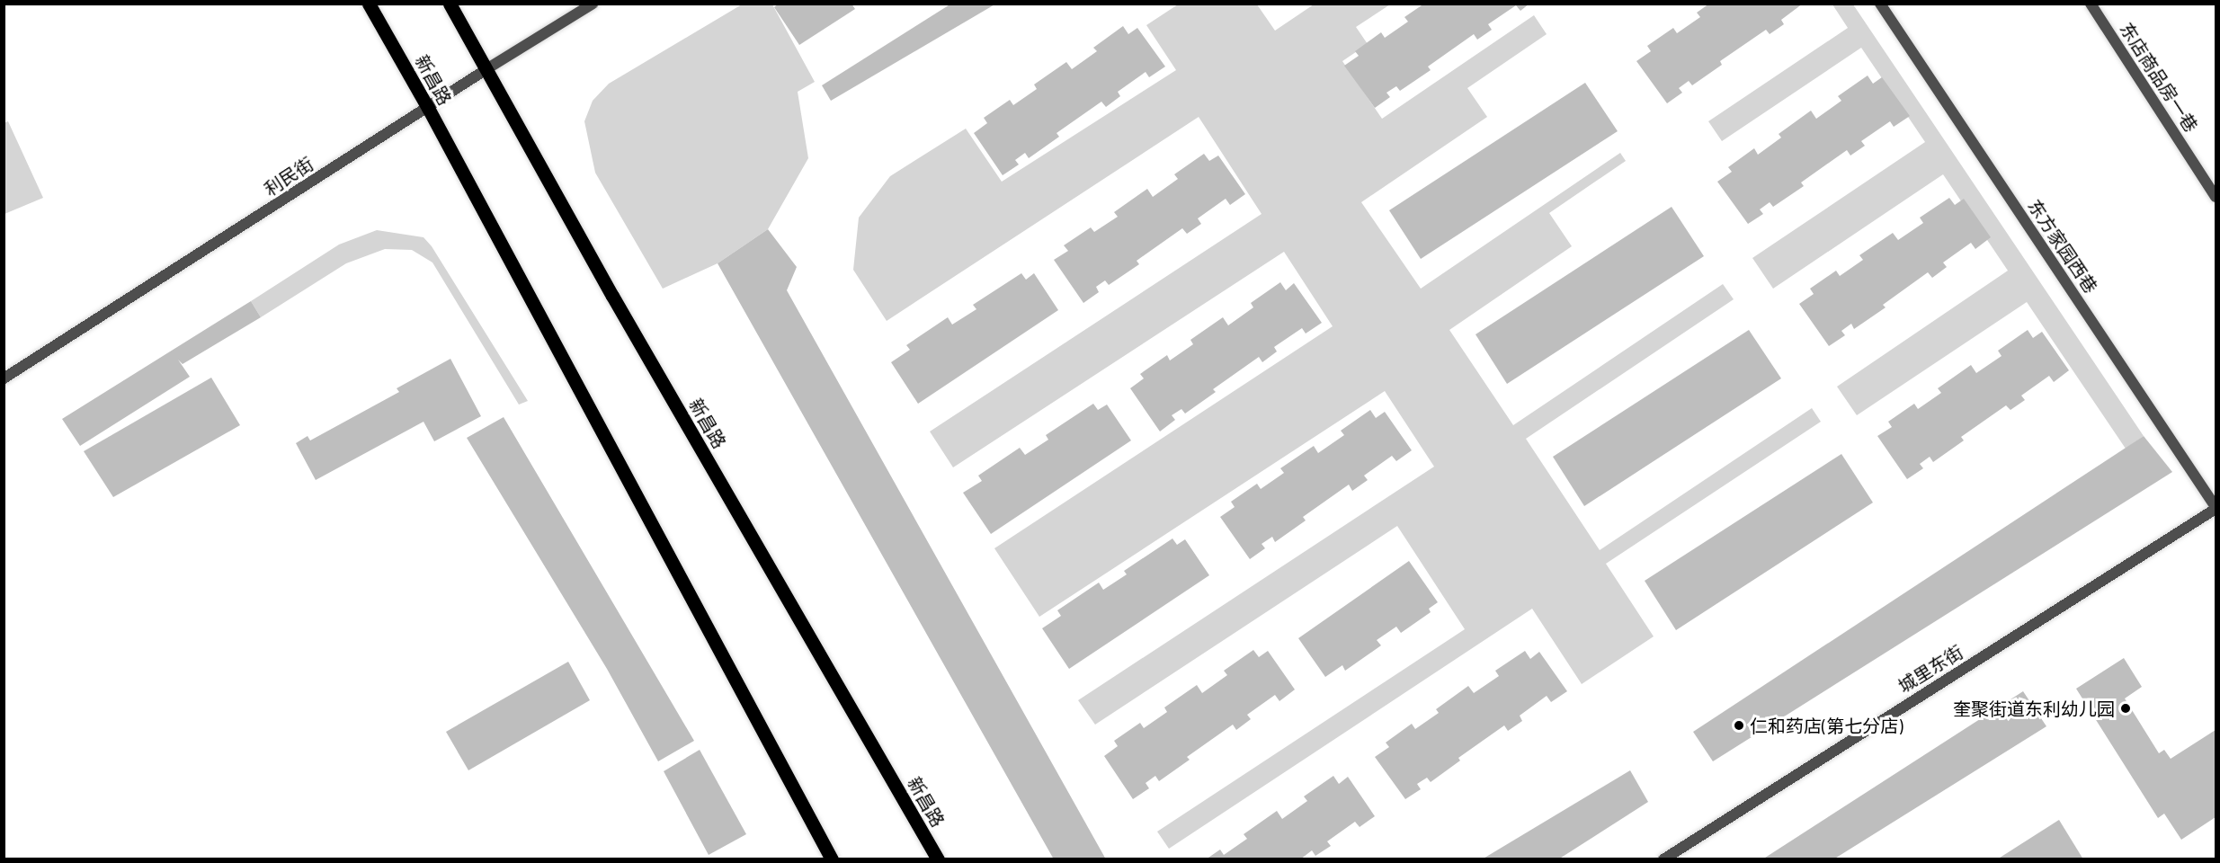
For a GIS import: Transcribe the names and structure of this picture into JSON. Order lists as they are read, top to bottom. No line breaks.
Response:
{"streets":{"main road":["新昌路"],"street":["东店商品房一巷","利民街","东方家园西巷","城里东街"]},"crossings":[["新昌路","利民街"],["东方家园西巷","城里东街"]],"places":["奎聚街道东利幼儿园","仁和药店(第七分店)"]}
